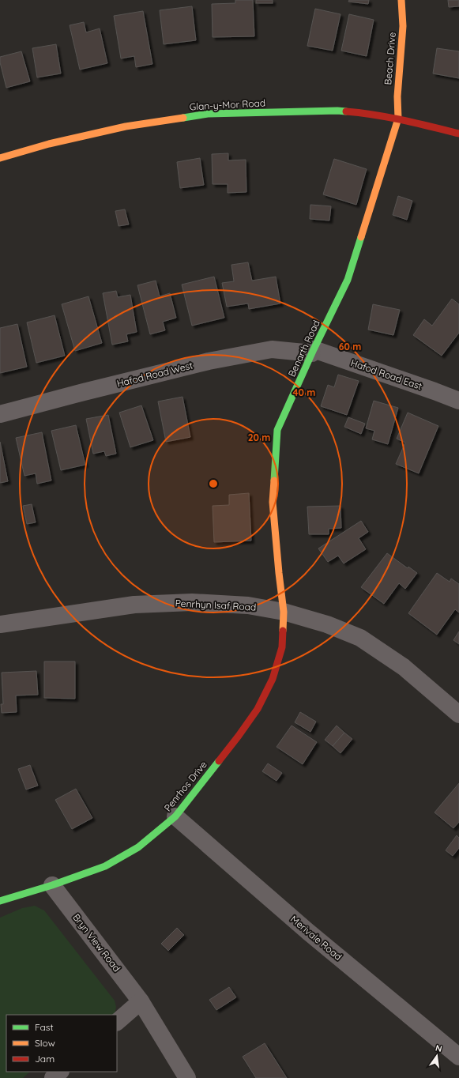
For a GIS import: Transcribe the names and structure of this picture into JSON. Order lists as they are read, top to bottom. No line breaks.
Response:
{"streets":{"street":["Beach Drive","Glan-y-Mor Road","Benarth Road","Hafod Road West","Hafod Road East","Penrhyn Isaf Road","Penrhos Drive","Merivale Road","Bryn View Road"]},"crossings":[["Beach Drive","Glan-y-Mor Road"],["Beach Drive","Benarth Road"],["Glan-y-Mor Road","Benarth Road"],["Benarth Road","Hafod Road West"],["Benarth Road","Hafod Road East"],["Benarth Road","Penrhyn Isaf Road"],["Benarth Road","Penrhos Drive"],["Hafod Road West","Hafod Road East"],["Penrhyn Isaf Road","Penrhos Drive"],["Penrhos Drive","Merivale Road"],["Penrhos Drive","Bryn View Road"]],"legend":["Fast","Slow","Jam"],"north":"top","rings":["60 m","40 m","20 m"]}
